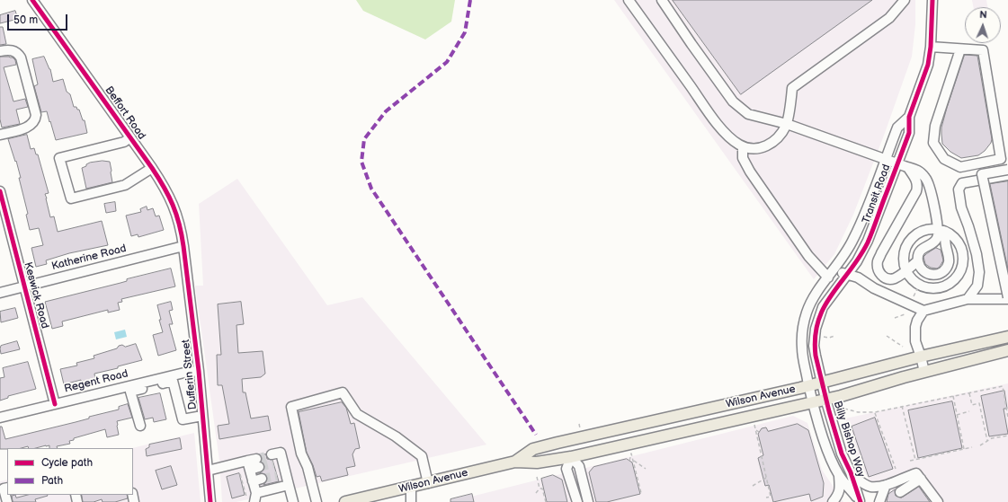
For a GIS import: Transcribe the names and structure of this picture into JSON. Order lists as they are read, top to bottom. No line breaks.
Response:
{"streets":{"main road":["Wilson Avenue"],"street":["Beffort Road","Transit Road","Katherine Road","Keswick Road","Dufferin Street","Regent Road","Billy Bishop Way"]},"crossings":[["Beffort Road","Katherine Road"],["Beffort Road","Dufferin Street"],["Transit Road","Wilson Avenue"],["Transit Road","Billy Bishop Way"],["Katherine Road","Keswick Road"],["Katherine Road","Dufferin Street"],["Keswick Road","Regent Road"],["Dufferin Street","Regent Road"],["Wilson Avenue","Billy Bishop Way"]],"legend":["Cycle path","Path"],"scale_bar":"50 m","north":"top"}
